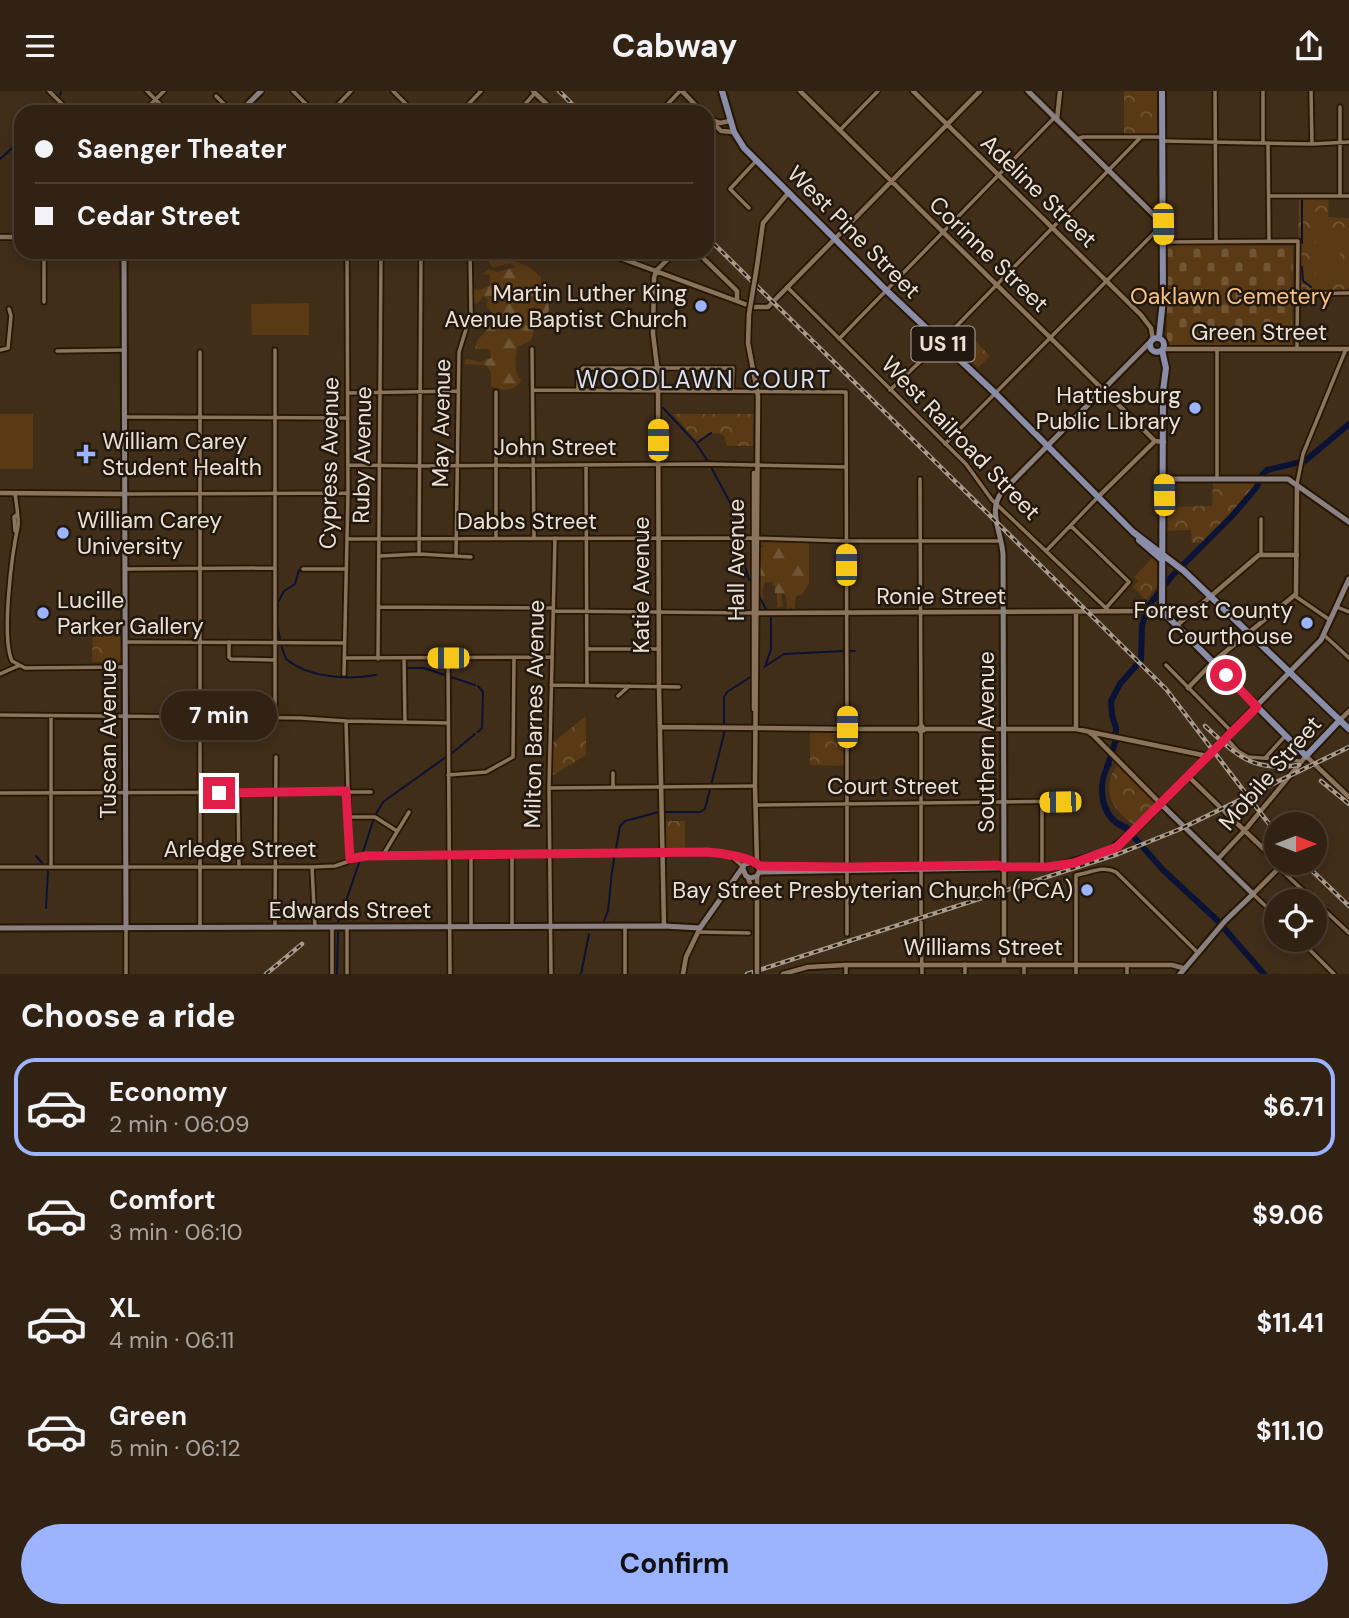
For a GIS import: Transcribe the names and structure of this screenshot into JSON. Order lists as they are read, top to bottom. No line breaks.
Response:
{"streets":{"main road":["West Pine Street","US 11","Tuscan Avenue","Southern Avenue","Mobile Street","Edwards Street"],"street":["Adeline Street","Corinne Street","Green Street","May Avenue","West Railroad Street","John Street","Ruby Avenue","Cypress Avenue","Dabbs Street","Hall Avenue","Katie Avenue","Ronie Street","Milton Barnes Avenue","Court Street","Arledge Street","Williams Street"]},"crossings":[["Adeline Street","Green Street"],["West Pine Street","US 11"],["West Pine Street","Hall Avenue"],["US 11","Mobile Street"],["May Avenue","John Street"],["May Avenue","Dabbs Street"],["West Railroad Street","Ronie Street"],["West Railroad Street","Southern Avenue"],["John Street","Ruby Avenue"],["John Street","Cypress Avenue"],["John Street","Hall Avenue"],["John Street","Katie Avenue"],["Ruby Avenue","Dabbs Street"],["Ruby Avenue","Ronie Street"],["Cypress Avenue","Dabbs Street"],["Dabbs Street","Hall Avenue"],["Dabbs Street","Katie Avenue"],["Dabbs Street","Milton Barnes Avenue"],["Dabbs Street","Southern Avenue"],["Hall Avenue","Ronie Street"],["Hall Avenue","Court Street"],["Hall Avenue","Arledge Street"],["Katie Avenue","Ronie Street"],["Katie Avenue","Arledge Street"],["Katie Avenue","Edwards Street"],["Ronie Street","Milton Barnes Avenue"],["Ronie Street","Southern Avenue"],["Milton Barnes Avenue","Arledge Street"],["Milton Barnes Avenue","Edwards Street"],["Tuscan Avenue","Arledge Street"],["Tuscan Avenue","Edwards Street"],["Southern Avenue","Court Street"],["Southern Avenue","Williams Street"]],"districts":["WOODLAWN COURT"],"parks":["Oaklawn Cemetery"],"places":{"other":["Martin Luther King Avenue Baptist Church","Hattiesburg Public Library","William Carey University","Lucille Parker Gallery","Forrest County Courthouse","Bay Street Presbyterian Church (PCA)"],"health":["William Carey Student Health"]},"north":"right","page":{"header":"Cabway","banner":["Saenger Theater","Cedar Street"],"bubble":"7 min","heading":"Choose a ride","list":[{"name":"Economy","note":"2 min · 06:09","value":"$6.71"},{"name":"Comfort","note":"3 min · 06:10","value":"$9.06"},{"name":"XL","note":"4 min · 06:11","value":"$11.41"},{"name":"Green","note":"5 min · 06:12","value":"$11.10"}],"buttons":"Confirm"}}
